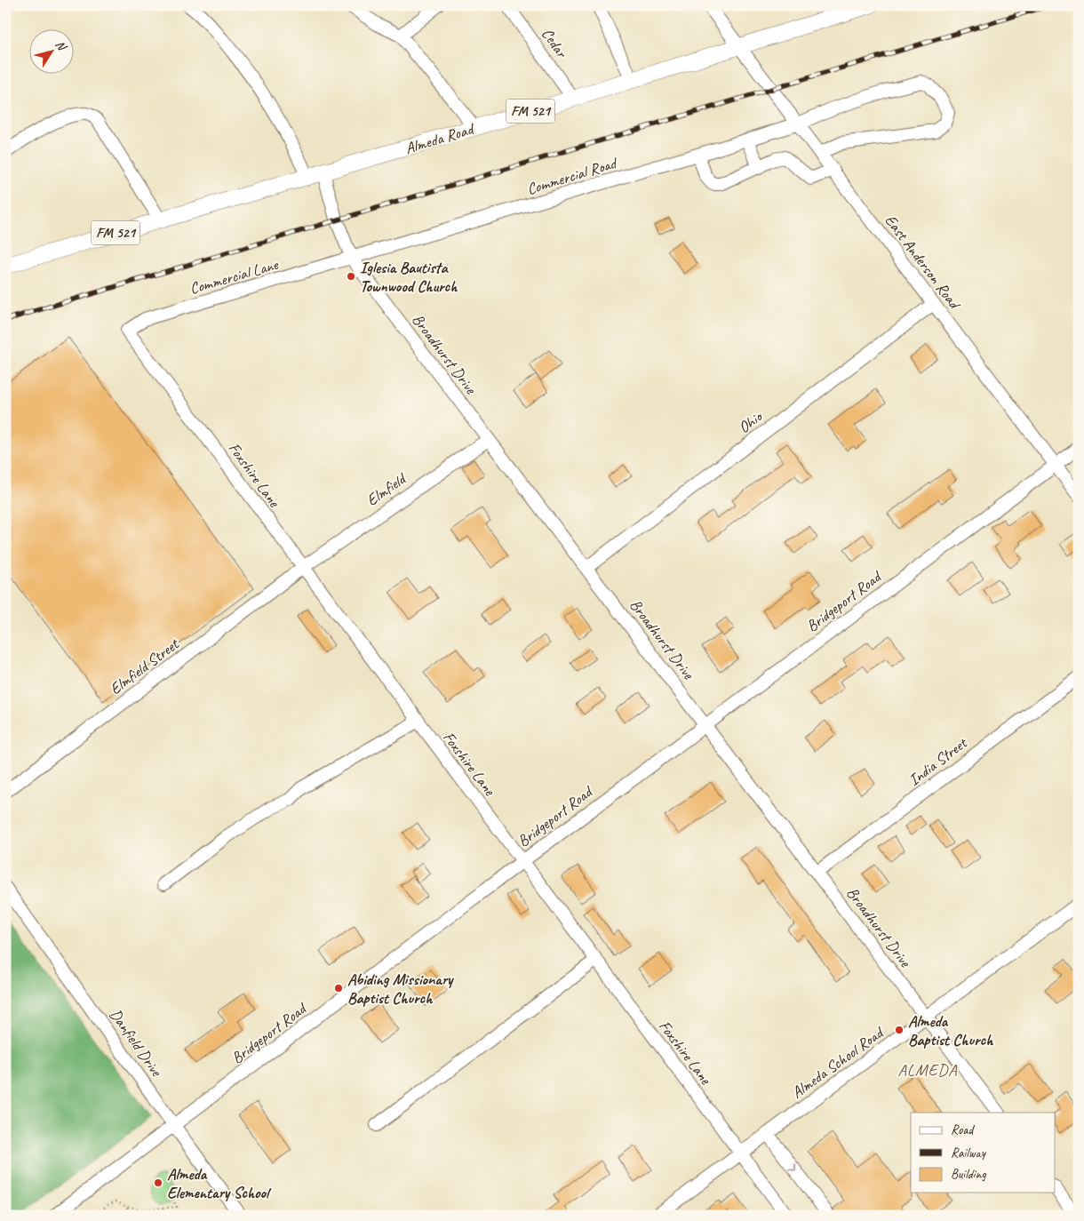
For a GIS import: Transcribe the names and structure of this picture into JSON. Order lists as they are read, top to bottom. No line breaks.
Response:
{"streets":{"main road":["FM 521","Almeda Road"],"street":["Cedar","Commercial Road","East Anderson Road","Commercial Lane","Broadhurst Drive","Ohio","Foxshire Lane","Elmfield","Bridgeport Road","Elmfield Street","India Street","Danfield Drive","Almeda School Road"]},"crossings":[["Cedar","Almeda Road"],["Almeda Road","East Anderson Road"],["Almeda Road","Broadhurst Drive"],["Commercial Road","East Anderson Road"],["Commercial Road","Commercial Lane"],["Commercial Road","Broadhurst Drive"],["East Anderson Road","Ohio"],["East Anderson Road","Bridgeport Road"],["Commercial Lane","Broadhurst Drive"],["Commercial Lane","Foxshire Lane"],["Broadhurst Drive","Ohio"],["Broadhurst Drive","Elmfield"],["Broadhurst Drive","Bridgeport Road"],["Broadhurst Drive","India Street"],["Broadhurst Drive","Almeda School Road"],["Foxshire Lane","Elmfield"],["Foxshire Lane","Bridgeport Road"],["Foxshire Lane","Elmfield Street"],["Foxshire Lane","Almeda School Road"],["Elmfield","Elmfield Street"],["Bridgeport Road","Danfield Drive"]],"districts":["ALMEDA"],"places":["Iglesia Bautista Townwood Church","Abiding Missionary Baptist Church","Almeda Baptist Church","Almeda Elementary School"],"legend":["Road","Railway","Building"],"north":"top right"}
